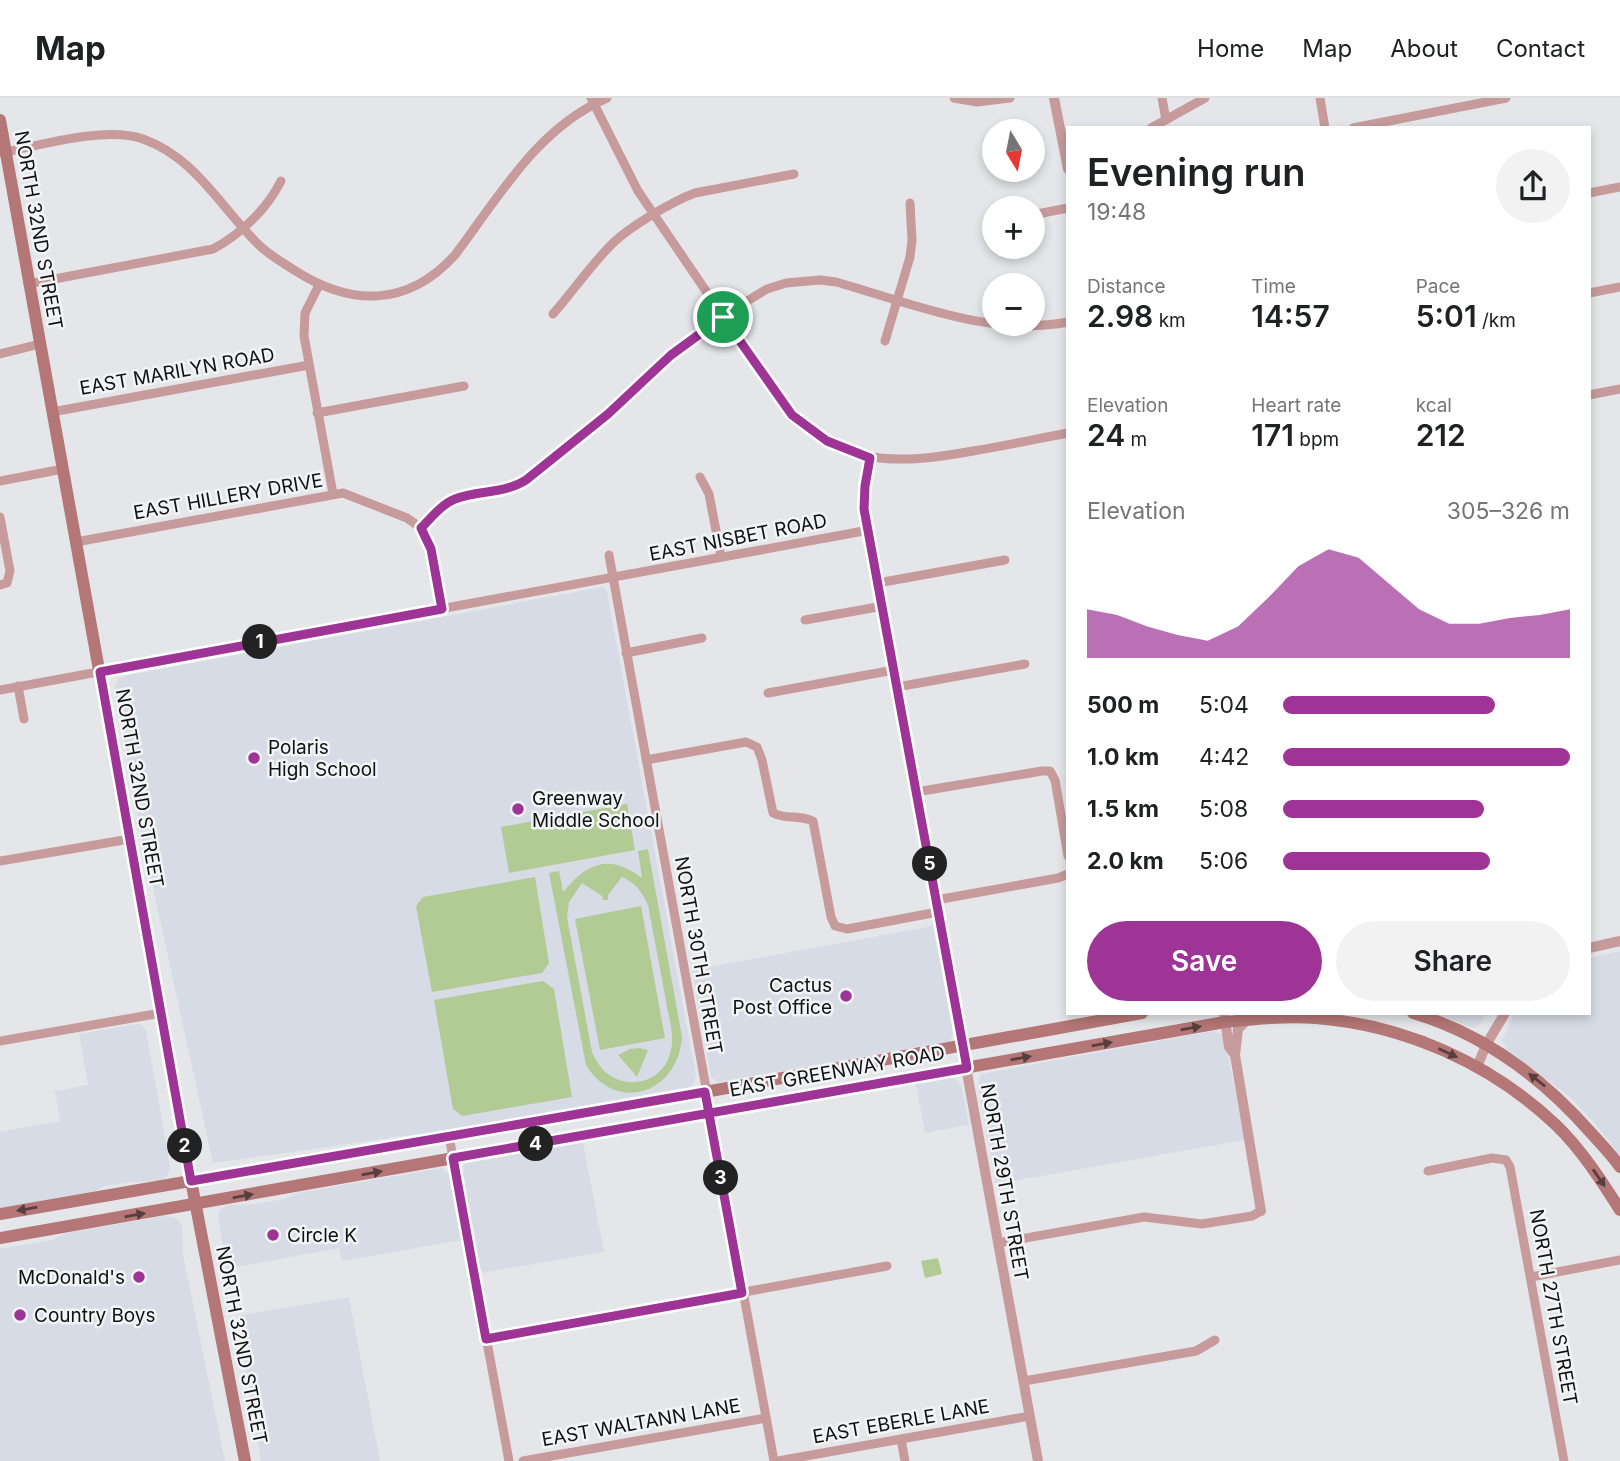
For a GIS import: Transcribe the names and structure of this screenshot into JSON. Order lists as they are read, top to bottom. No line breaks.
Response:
{"streets":{"main road":["NORTH 32ND STREET","EAST GREENWAY ROAD"],"street":["EAST MARILYN ROAD","EAST HILLERY DRIVE","EAST NISBET ROAD","NORTH 30TH STREET","NORTH 29TH STREET","NORTH 27TH STREET","EAST EBERLE LANE","EAST WALTANN LANE"]},"crossings":[["NORTH 32ND STREET","EAST MARILYN ROAD"],["NORTH 32ND STREET","EAST HILLERY DRIVE"],["NORTH 32ND STREET","EAST NISBET ROAD"],["NORTH 32ND STREET","EAST GREENWAY ROAD"],["EAST NISBET ROAD","NORTH 30TH STREET"],["EAST NISBET ROAD","NORTH 29TH STREET"],["NORTH 30TH STREET","EAST GREENWAY ROAD"],["NORTH 30TH STREET","EAST EBERLE LANE"],["NORTH 30TH STREET","EAST WALTANN LANE"],["EAST GREENWAY ROAD","NORTH 29TH STREET"],["NORTH 29TH STREET","EAST EBERLE LANE"]],"places":["Polaris High School","Greenway Middle School","Cactus Post Office","Circle K","McDonald's","Country Boys"],"north":"bottom","page":{"header":"Map","nav":["Home","Map","About","Contact"],"map_buttons":["+","−"],"heading":["Evening run","19:48"],"stats":[["Distance","2.98 km"],["Time","14:57"],["Pace","5:01 /km"],["Elevation","24 m"],["Heart rate","171 bpm"],["kcal","212"]],"chart":["Elevation","305–326 m"],"pins":["1","5","4","2","3"],"list":[{"name":"500 m","note":"5:04"},{"name":"1.0 km","note":"4:42"},{"name":"1.5 km","note":"5:08"},{"name":"2.0 km","note":"5:06"}],"buttons":["Save","Share"]}}
